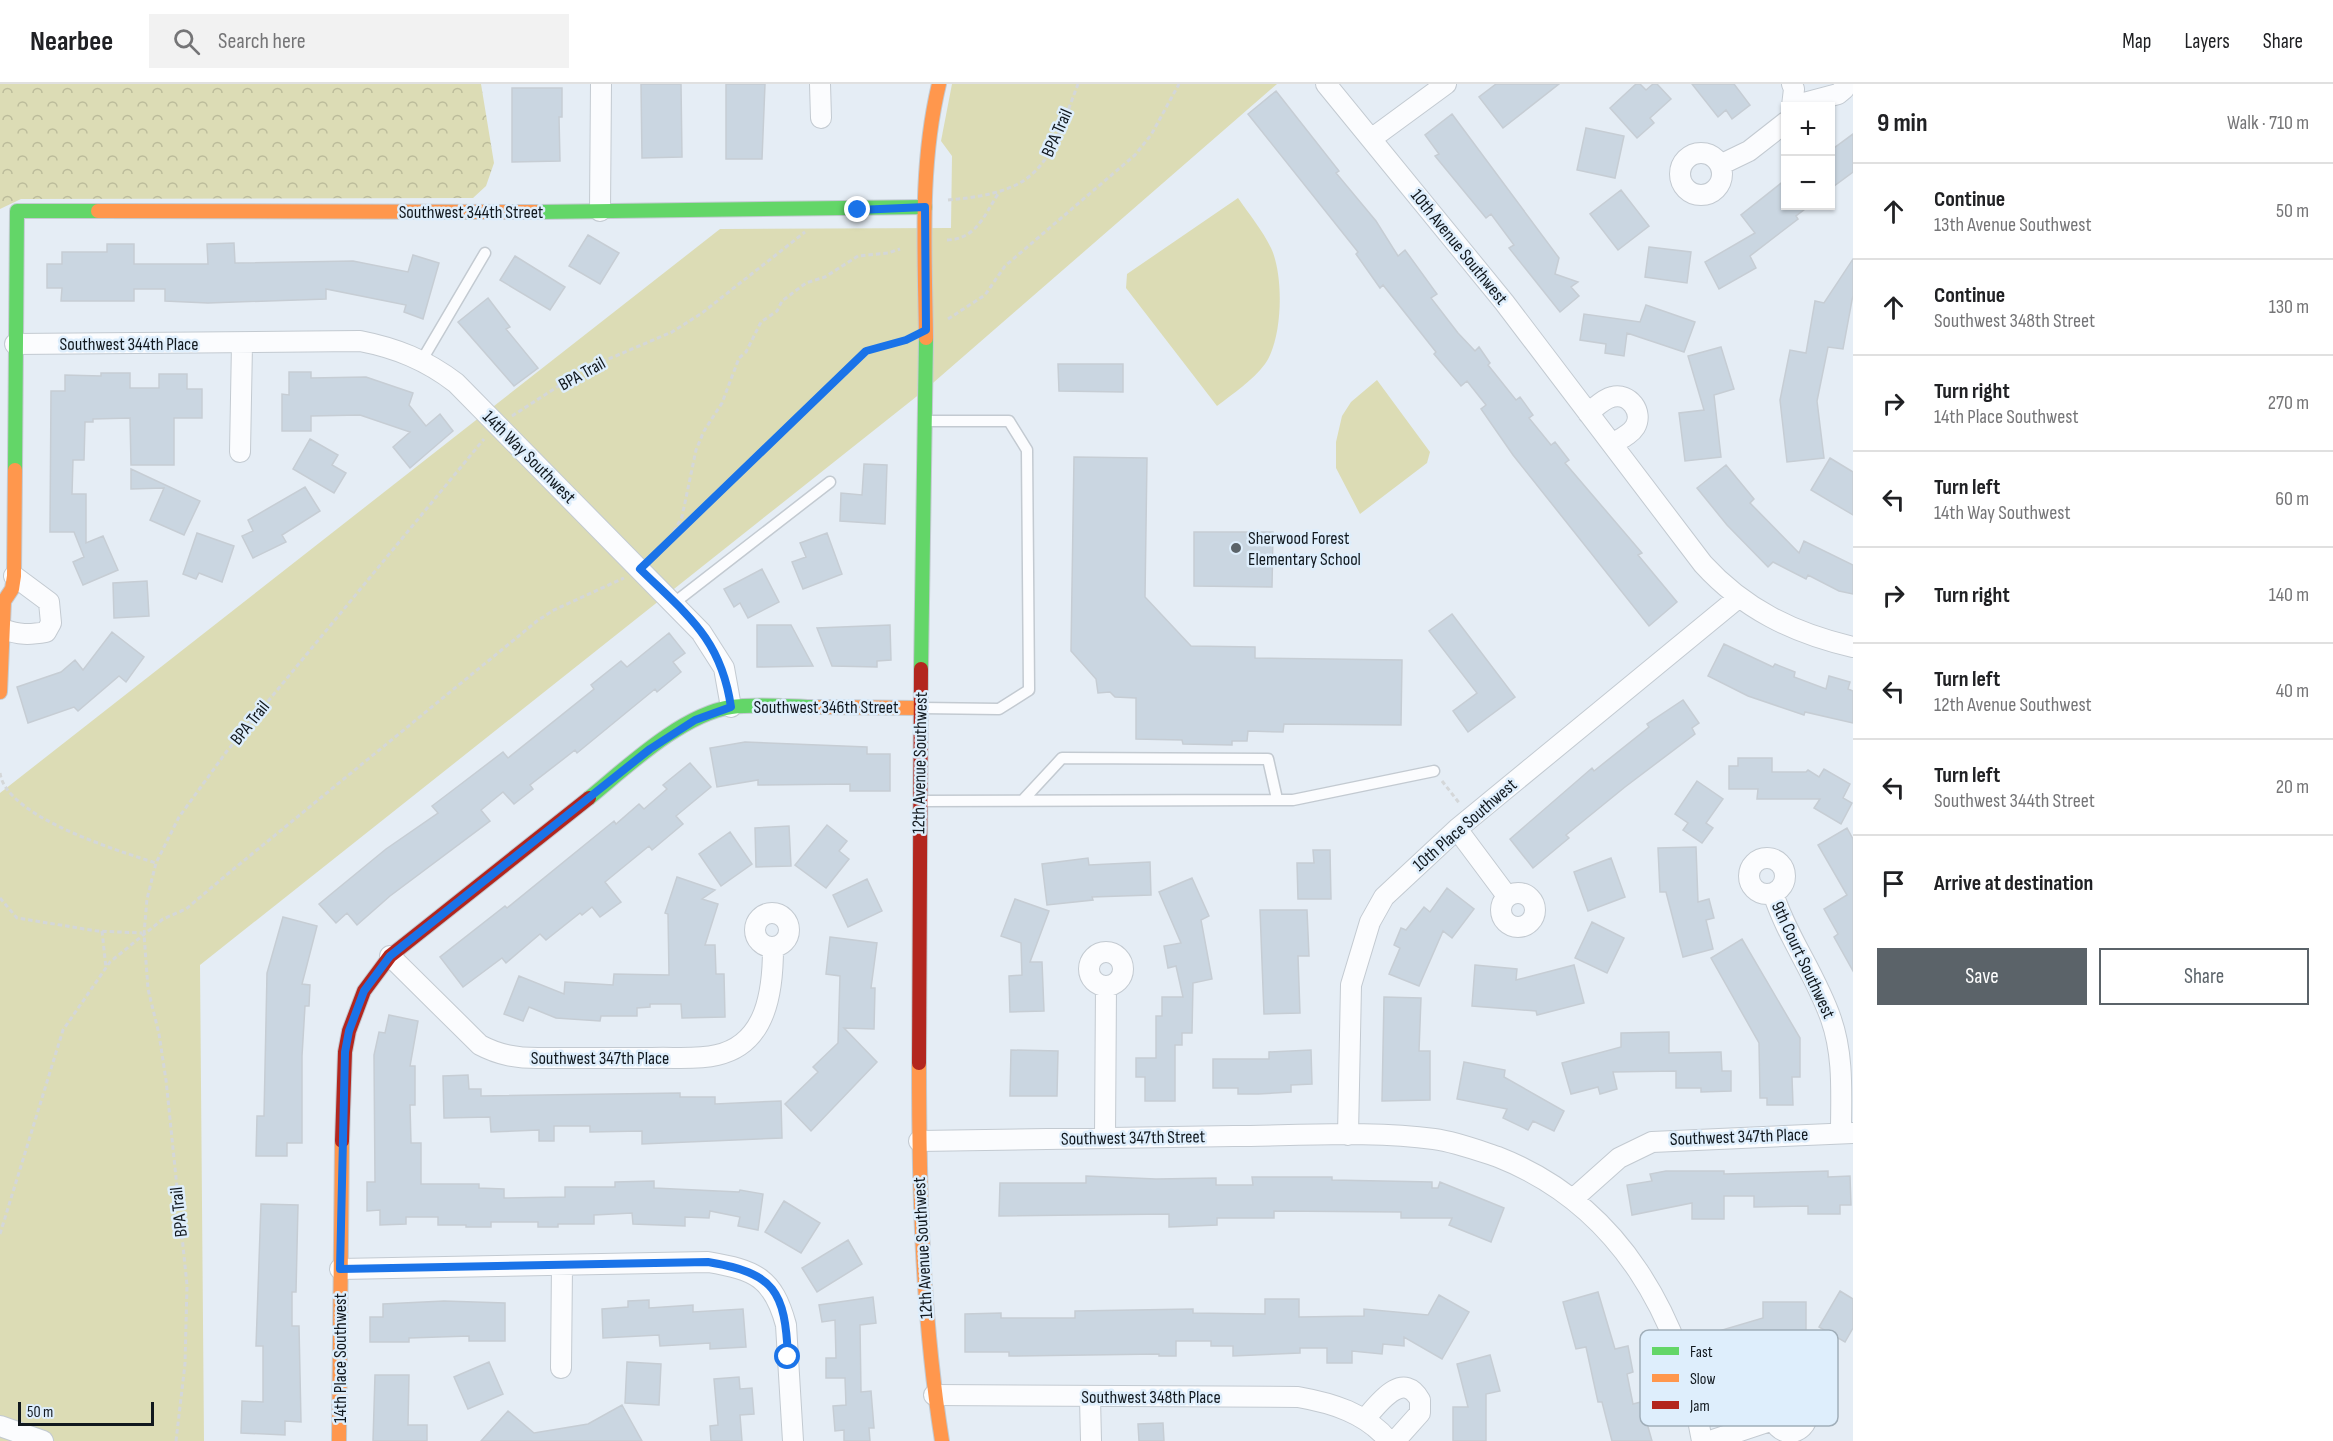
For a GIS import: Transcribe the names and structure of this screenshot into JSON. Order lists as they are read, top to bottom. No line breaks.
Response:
{"streets":{"street":["Southwest 344th Street","10th Avenue Southwest","Southwest 344th Place","14th Way Southwest","Southwest 346th Street","12th Avenue Southwest","10th Place Southwest","9th Court Southwest","Southwest 347th Place","Southwest 347th Street","14th Place Southwest","Southwest 348th Place"],"path":["BPA Trail"]},"crossings":[["BPA Trail","14th Way Southwest"],["Southwest 344th Street","Southwest 344th Place"],["Southwest 344th Street","12th Avenue Southwest"],["10th Avenue Southwest","10th Place Southwest"],["Southwest 344th Place","14th Way Southwest"],["14th Way Southwest","Southwest 346th Street"],["14th Way Southwest","14th Place Southwest"],["Southwest 346th Street","12th Avenue Southwest"],["Southwest 346th Street","14th Place Southwest"],["12th Avenue Southwest","Southwest 347th Street"],["12th Avenue Southwest","Southwest 348th Place"],["10th Place Southwest","Southwest 347th Street"],["9th Court Southwest","Southwest 347th Place"],["Southwest 347th Place","Southwest 347th Street"],["Southwest 347th Place","14th Place Southwest"]],"places":["Sherwood Forest Elementary School"],"legend":["Fast","Slow","Jam"],"scale_bar":"50 m","page":{"header":"Nearbee","search":"Search here","nav":["Map","Layers","Share"],"heading":["9 min","Walk · 710 m"],"map_buttons":["+","−"],"list":[["Continue","13th Avenue Southwest","50 m"],["Continue","Southwest 348th Street","130 m"],["Turn right","14th Place Southwest","270 m"],["Turn left","14th Way Southwest","60 m"],["Turn right","140 m"],["Turn left","12th Avenue Southwest","40 m"],["Turn left","Southwest 344th Street","20 m"],"Arrive at destination"],"buttons":["Save","Share"],"scale":"50 m"}}
